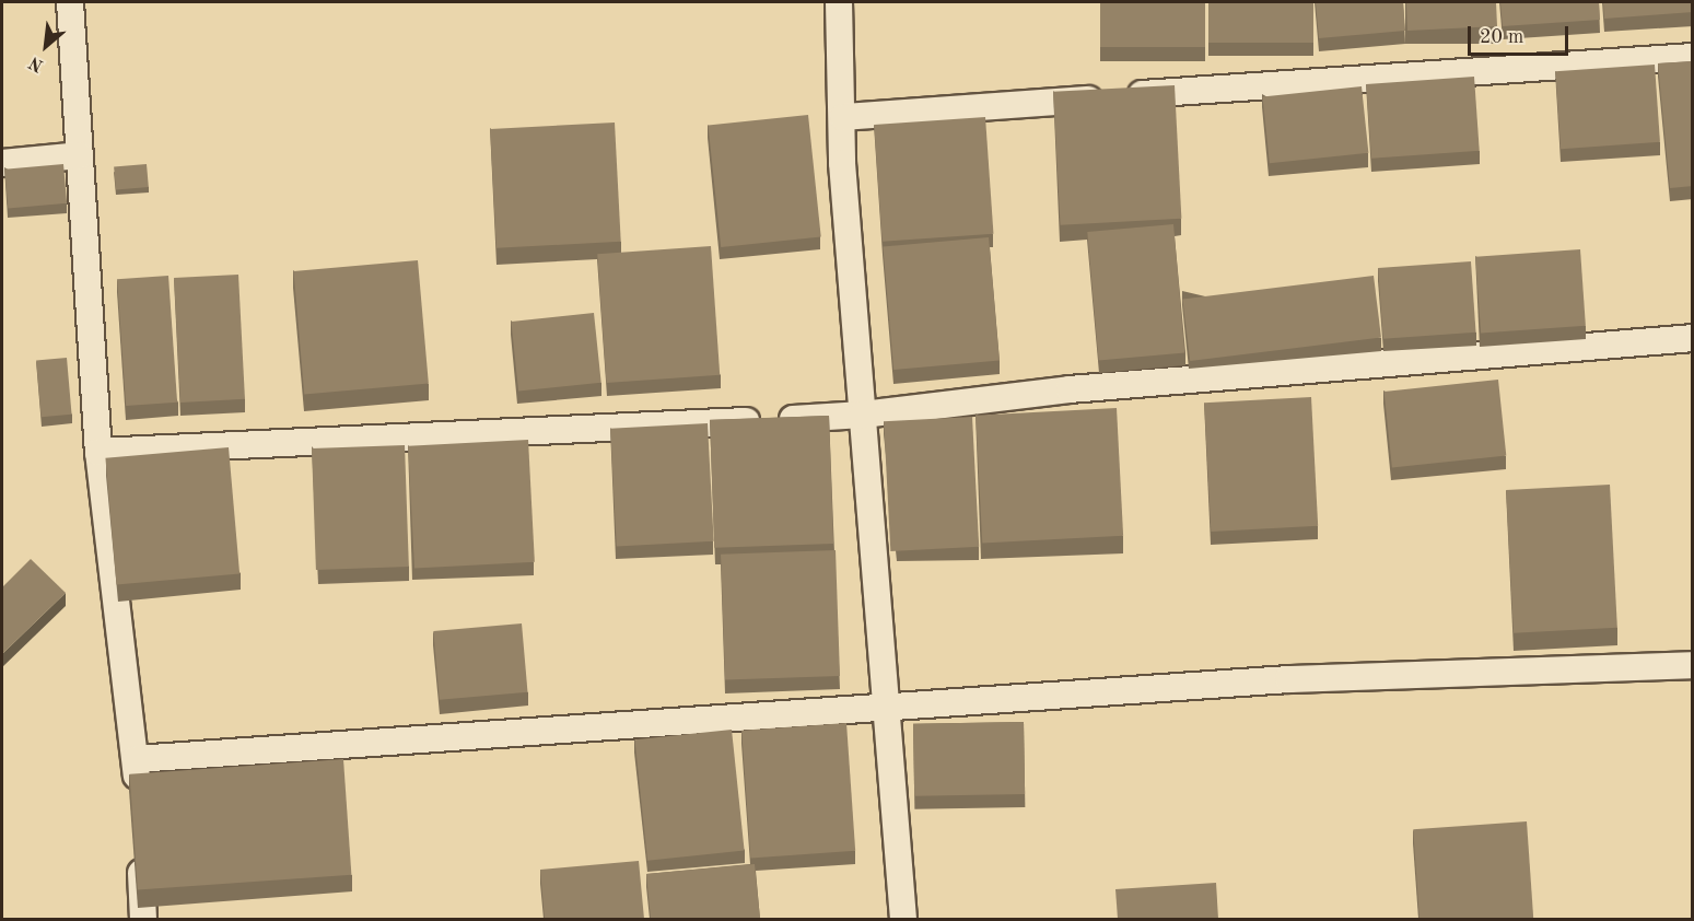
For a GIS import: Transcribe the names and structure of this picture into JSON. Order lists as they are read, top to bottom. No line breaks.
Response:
{"scale_bar":"20 m","north":"bottom left"}
